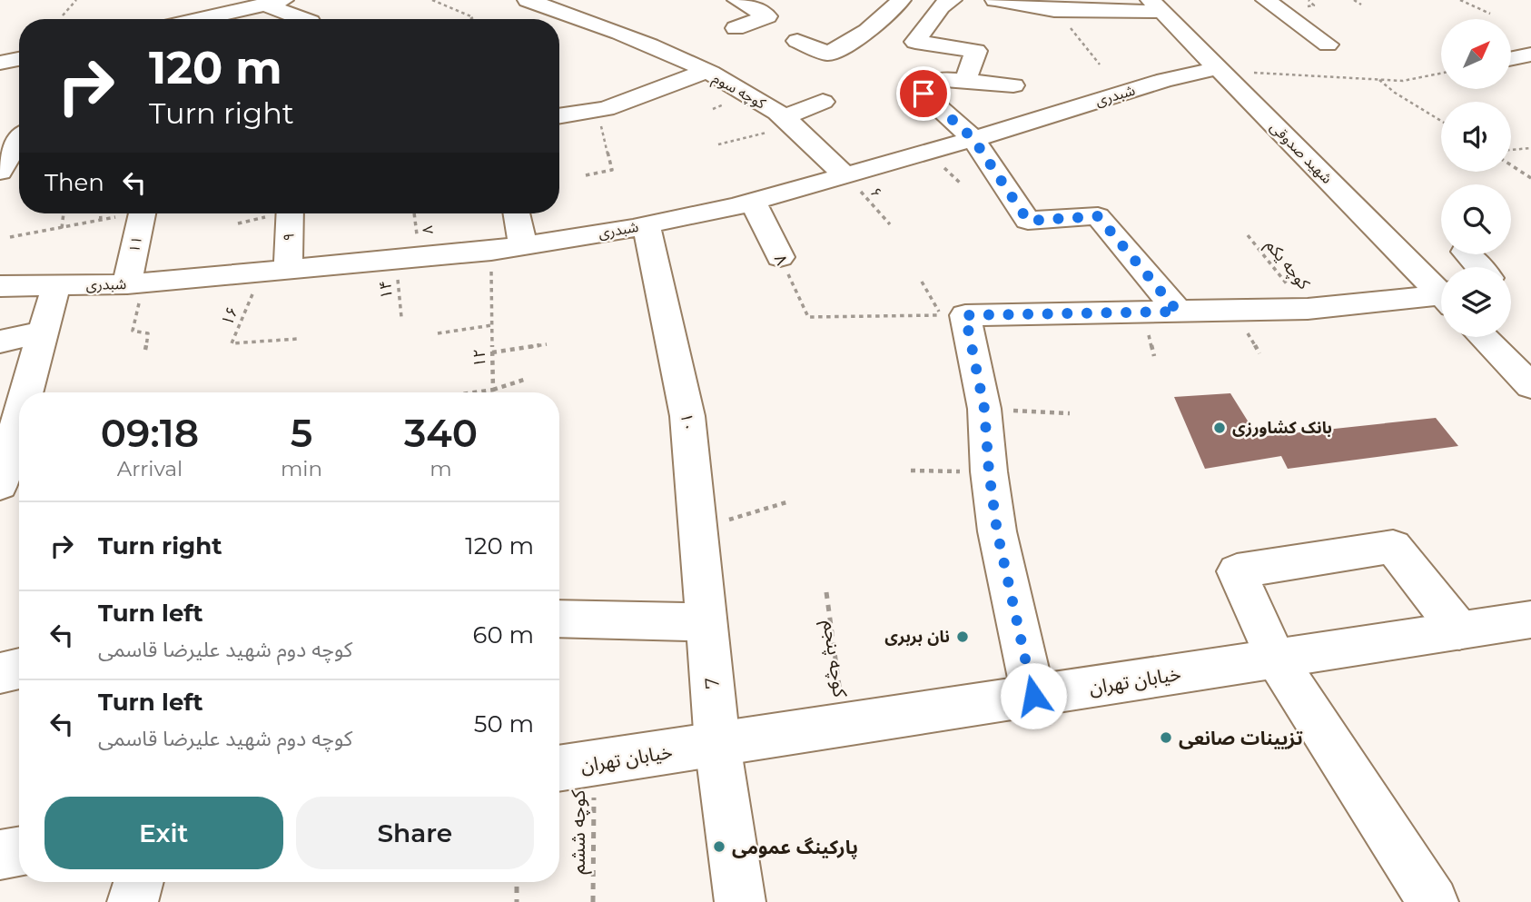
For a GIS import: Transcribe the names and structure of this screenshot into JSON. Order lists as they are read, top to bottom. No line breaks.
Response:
{"streets":{"street":["کوچه سوم","شبدری","شهید صدوقی","۹","۱۱","۸","۱۰","خیابان تهران","7"],"path":["۶","۷","کوچه یکم","۱۴","۱۶","۱۲","کوچه پنجم","کوچه ششم"]},"crossings":[["کوچه سوم","شبدری"],["کوچه سوم","۶"],["شبدری","شهید صدوقی"],["شبدری","۶"],["شبدری","۷"],["شبدری","۹"],["شبدری","۱۱"],["شبدری","۸"],["شبدری","۱۴"],["شبدری","۱۶"],["شبدری","۱۲"],["شبدری","۱۰"],["۷","۱۴"],["۹","۱۶"],["۱۰","7"],["کوچه پنجم","خیابان تهران"],["خیابان تهران","7"],["خیابان تهران","کوچه ششم"]],"places":["بانک کشاورزی","نان بربری","تزیینات صانعی","پارکینگ عمومی"],"north":"top right","page":{"turn":["120 m","Turn right"],"then":"Then","eta":["09:18","Arrival","5","min","340","m"],"list":[{"name":"Turn right","value":"120 m"},{"name":"Turn left","note":"کوچه دوم شهید علیرضا قاسمی","value":"60 m"},{"name":"Turn left","note":"کوچه دوم شهید علیرضا قاسمی","value":"50 m"}],"buttons":["Exit","Share"]}}
